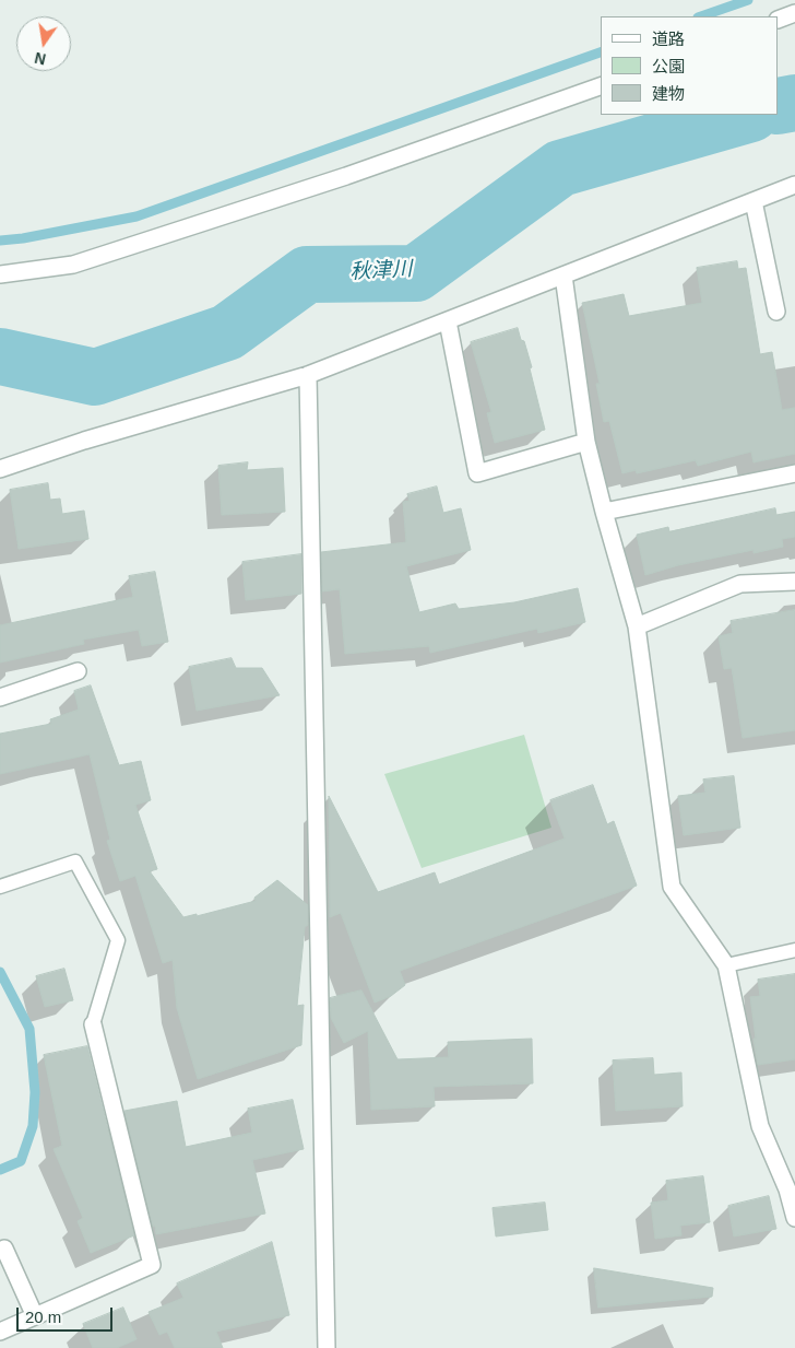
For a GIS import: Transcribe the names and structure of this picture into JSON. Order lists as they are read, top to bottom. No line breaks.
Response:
{"water":["秋津川"],"legend":["道路","公園","建物"],"scale_bar":"20 m","north":"bottom"}
